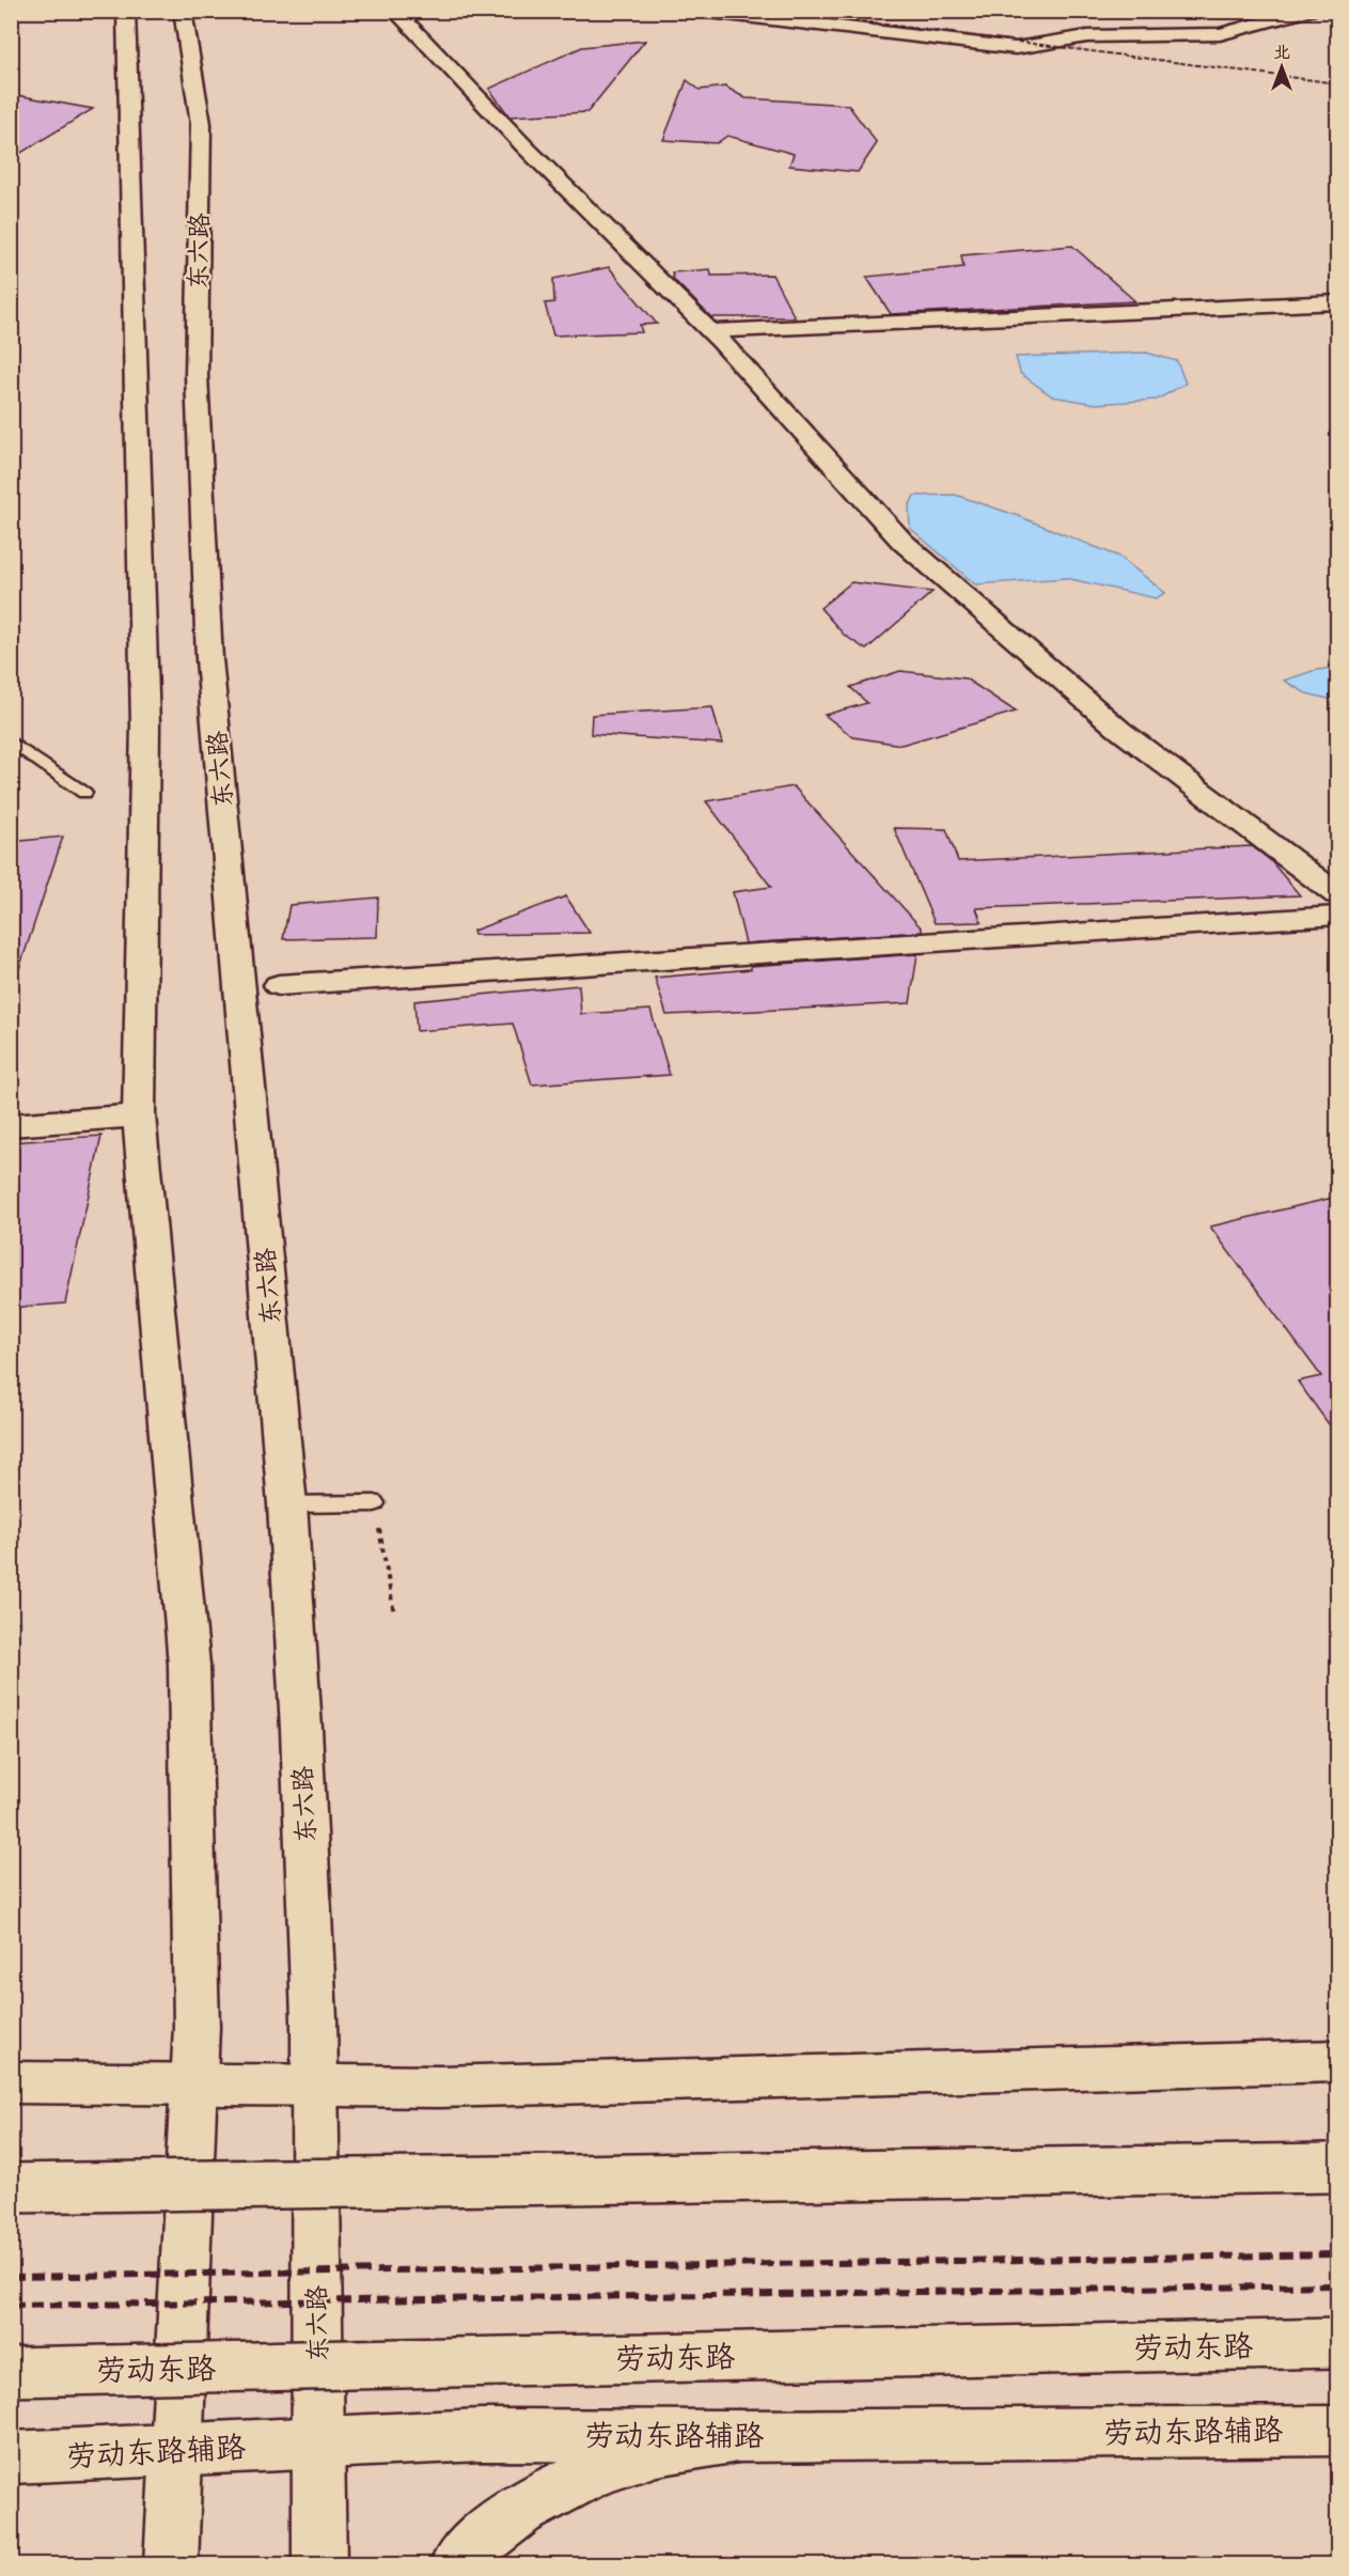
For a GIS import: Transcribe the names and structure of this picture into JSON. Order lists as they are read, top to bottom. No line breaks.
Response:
{"streets":{"main road":["东六路","劳动东路","劳动东路辅路"]},"crossings":[["东六路","劳动东路辅路"]],"north":"top"}
